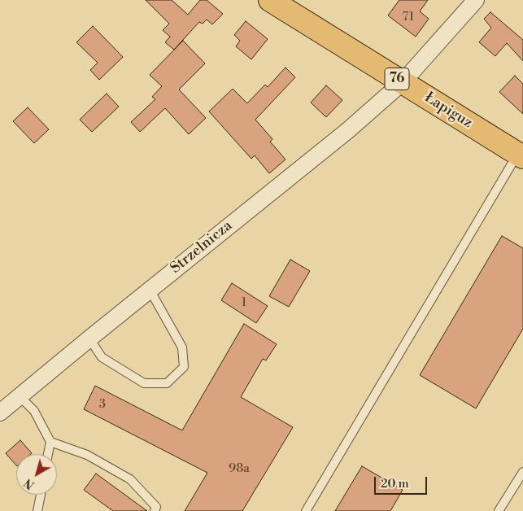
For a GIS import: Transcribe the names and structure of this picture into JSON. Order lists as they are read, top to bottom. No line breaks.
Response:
{"streets":{"main road":["76","Łapiguz"],"street":["Strzelnicza"]},"crossings":[["Łapiguz","Strzelnicza"]],"house_numbers":["71","1","3","98a"],"scale_bar":"20 m","north":"bottom left"}
